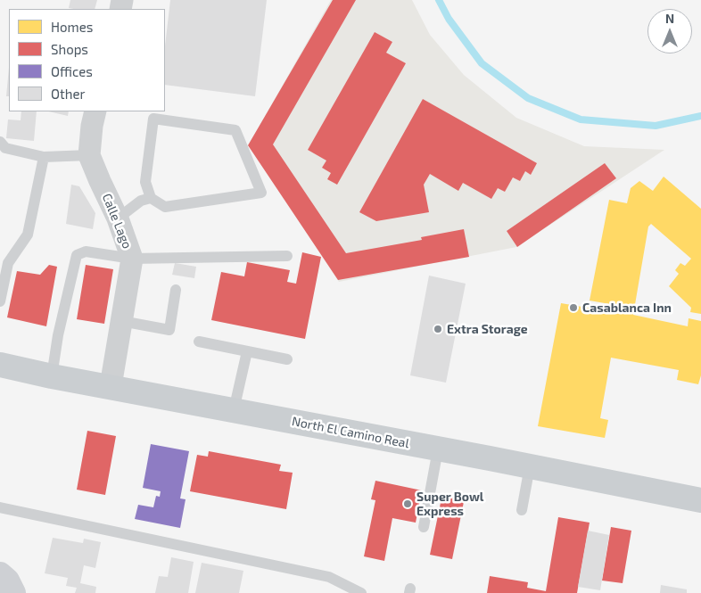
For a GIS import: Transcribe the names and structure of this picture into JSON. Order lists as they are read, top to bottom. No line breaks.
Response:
{"streets":{"main road":["North El Camino Real"],"street":["Calle Lago"]},"crossings":[["Calle Lago","North El Camino Real"]],"places":["Casablanca Inn","Extra Storage","Super Bowl Express"],"legend":["Homes","Shops","Offices","Other"],"north":"top"}
